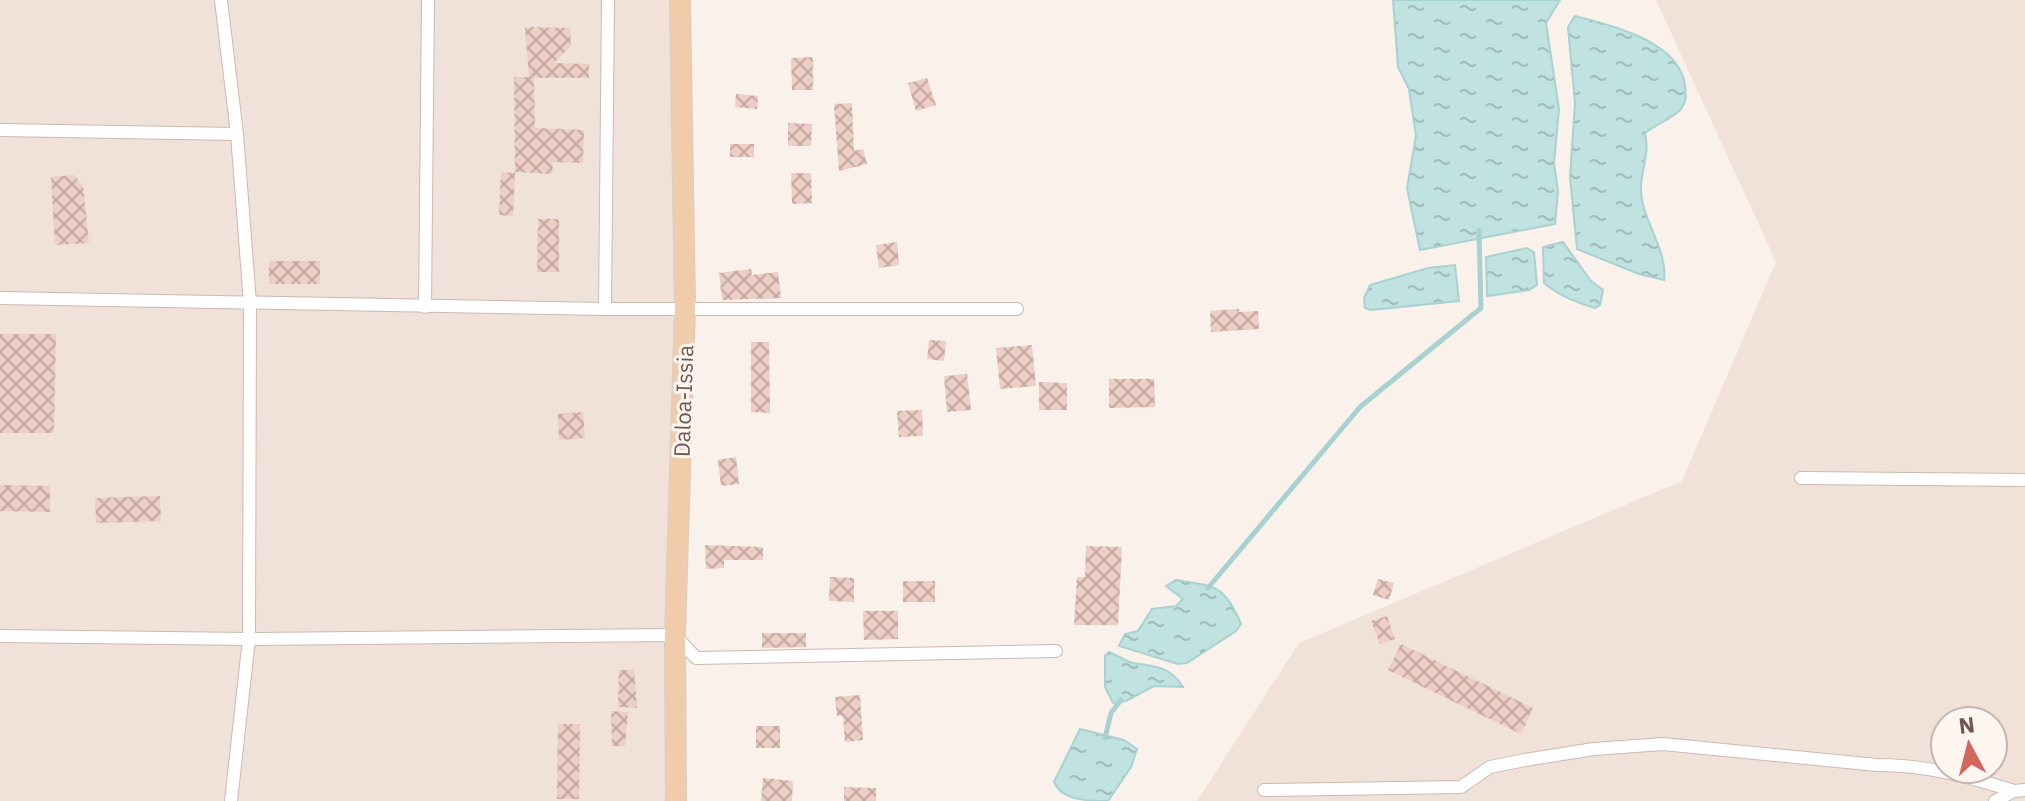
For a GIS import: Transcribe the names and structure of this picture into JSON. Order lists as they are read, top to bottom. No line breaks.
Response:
{"streets":{"main road":["Daloa-Issia"]},"north":"top"}
